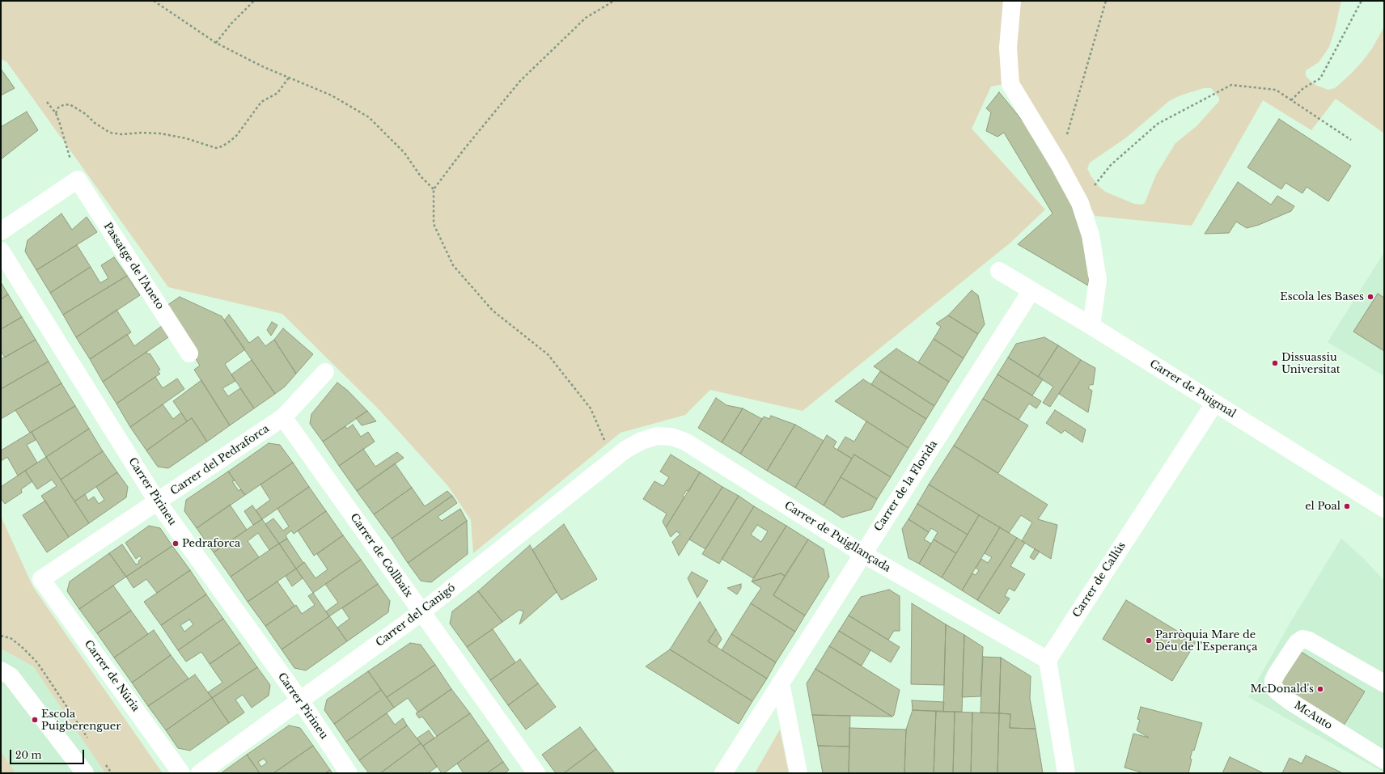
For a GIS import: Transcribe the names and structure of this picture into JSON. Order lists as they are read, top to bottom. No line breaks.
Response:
{"streets":{"street":["Passatge de l'Aneto","Carrer de Puigmal","Carrer del Pedraforca","Carrer de la Florida","Carrer Pirineu","Carrer de Puigllançada","Carrer de Collbaix","Carrer de Callús","Carrer del Canigó","Carrer de Núria","McAuto"]},"crossings":[["Carrer de Puigmal","Carrer de la Florida"],["Carrer de Puigmal","Carrer de Callús"],["Carrer del Pedraforca","Carrer Pirineu"],["Carrer del Pedraforca","Carrer de Collbaix"],["Carrer del Pedraforca","Carrer de Núria"],["Carrer de la Florida","Carrer de Puigllançada"],["Carrer Pirineu","Carrer del Canigó"],["Carrer de Puigllançada","Carrer de Callús"],["Carrer de Puigllançada","Carrer del Canigó"],["Carrer de Collbaix","Carrer del Canigó"]],"places":["Escola les Bases","Dissuassiu Universitat","el Poal","Pedraforca","Parròquia Mare de Déu de l'Esperança","McDonald's","Escola Puigberenguer"],"scale_bar":"20 m"}
